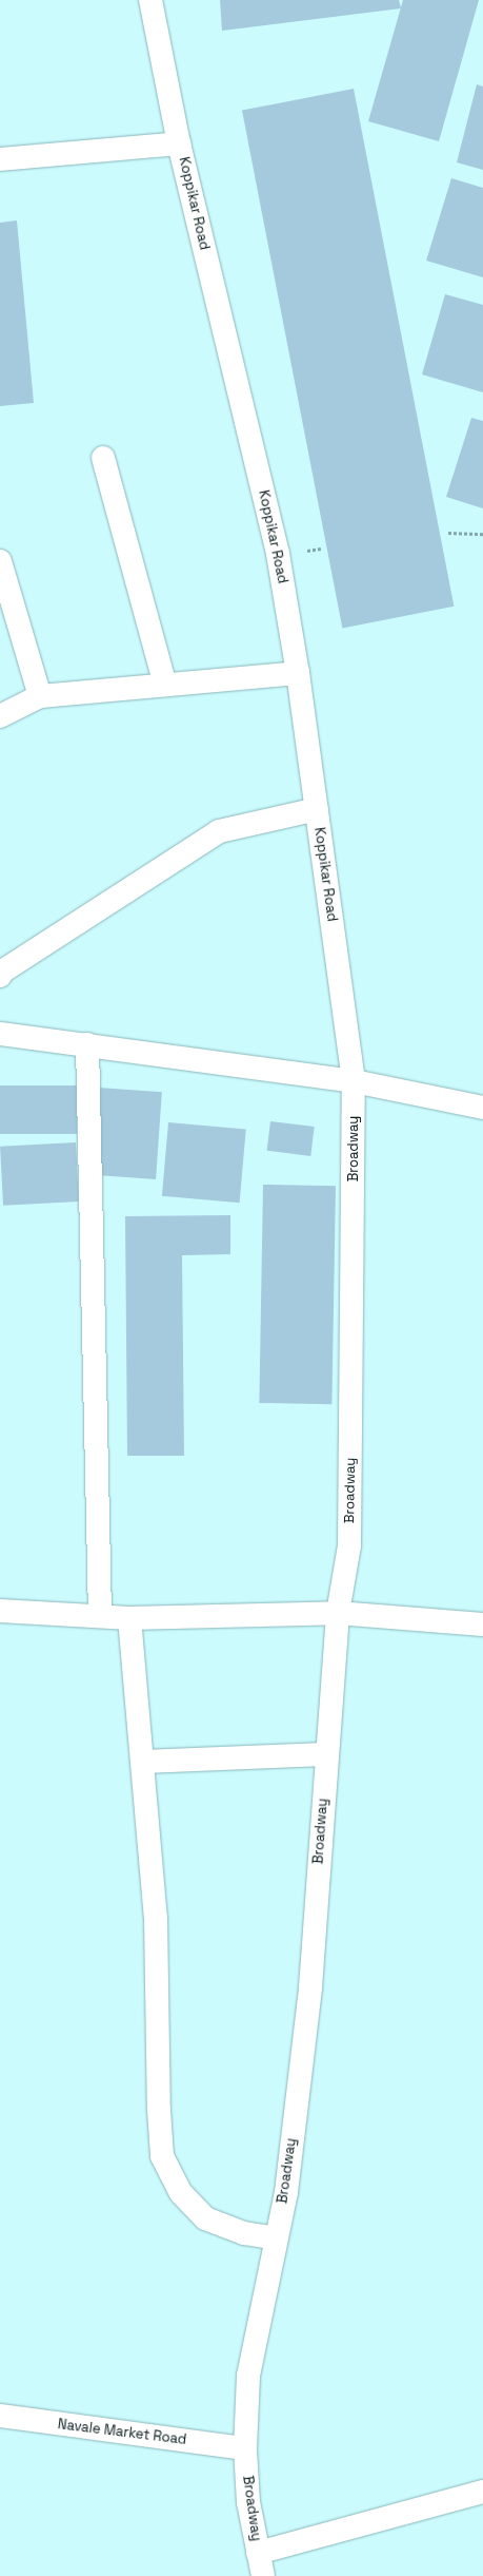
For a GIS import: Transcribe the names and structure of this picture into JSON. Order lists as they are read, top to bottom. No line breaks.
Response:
{"streets":{"street":["Koppikar Road","Broadway","Navale Market Road"]},"crossings":[["Koppikar Road","Broadway"],["Broadway","Navale Market Road"]]}
